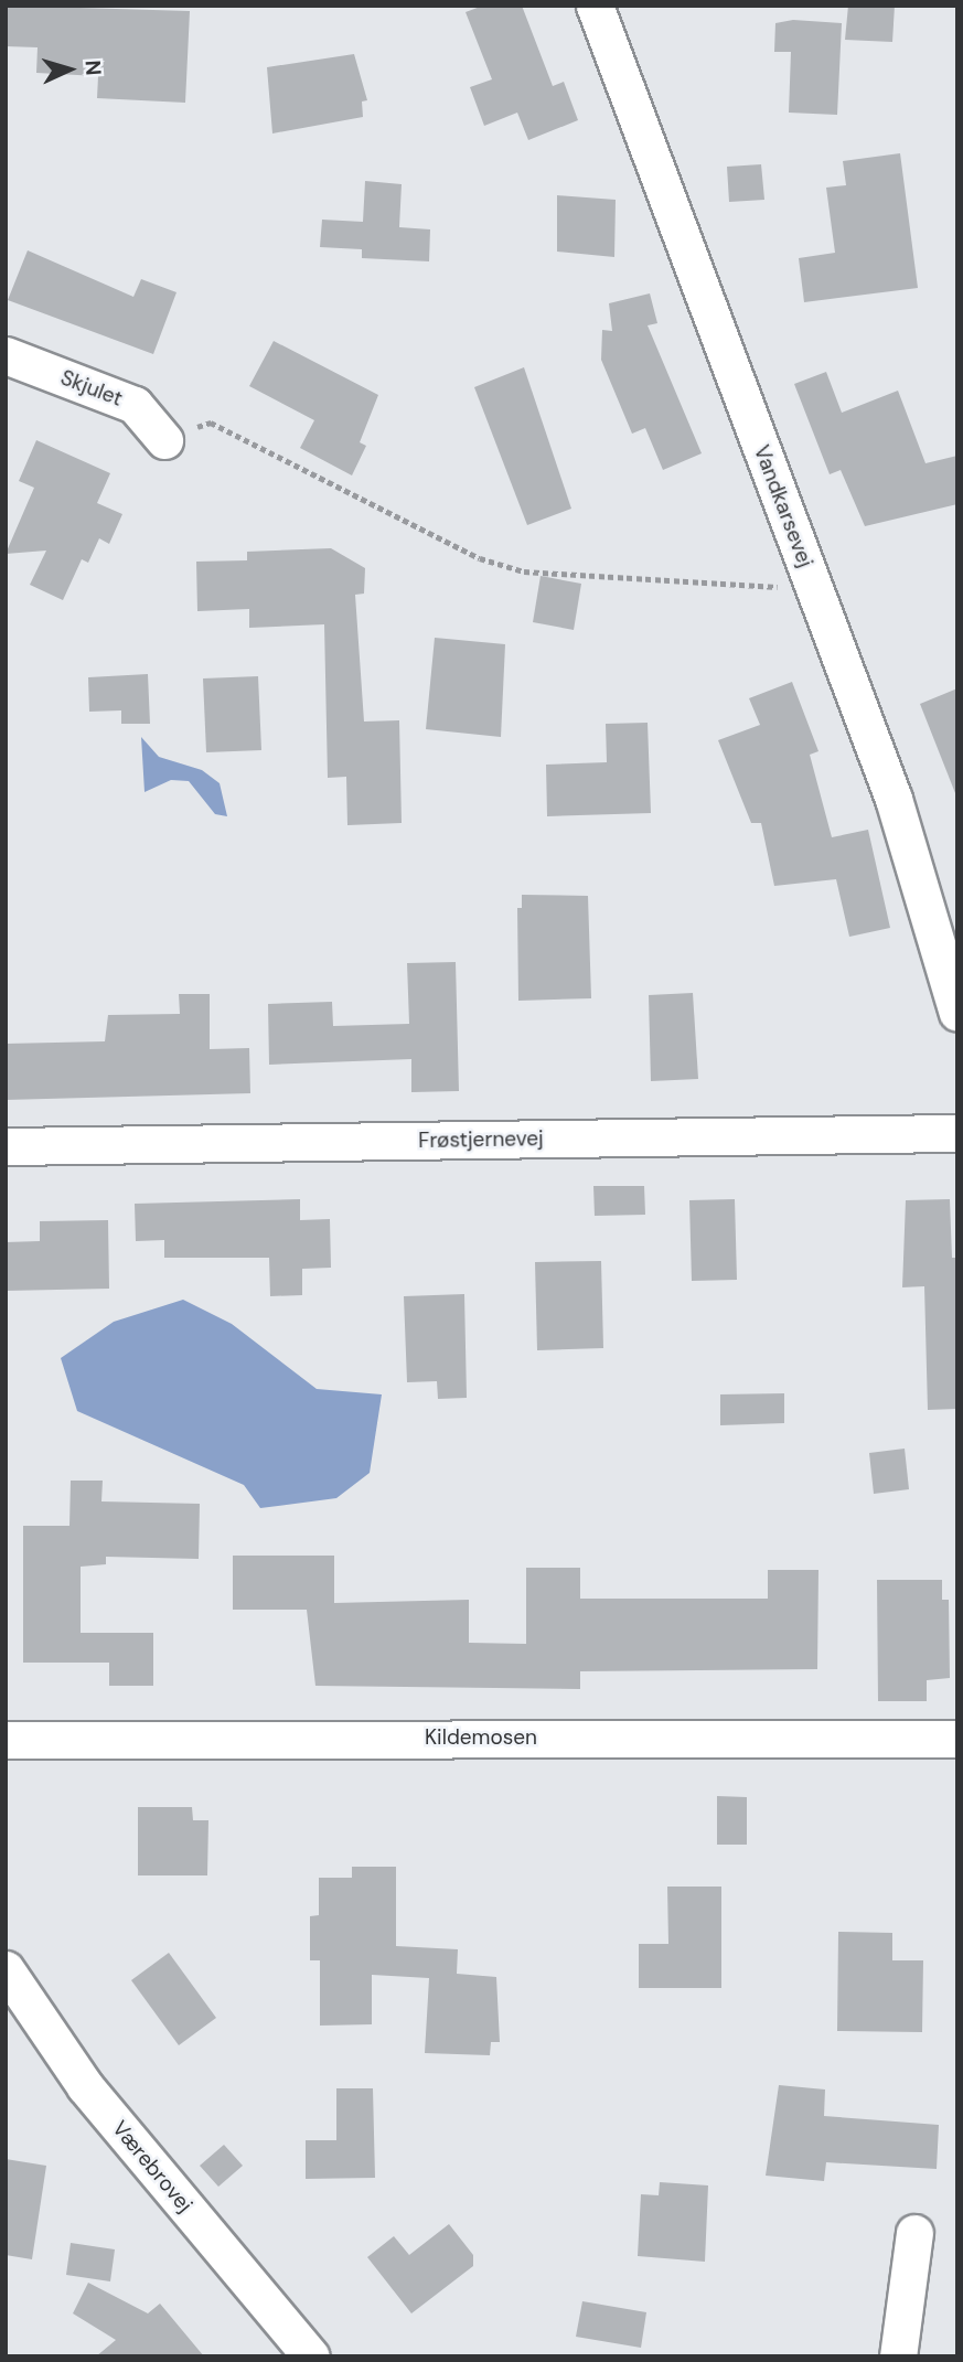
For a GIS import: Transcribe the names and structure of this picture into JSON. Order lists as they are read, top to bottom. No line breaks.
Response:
{"streets":{"street":["Skjulet","Vandkarsevej","Frøstjernevej","Kildemosen","Værebrovej"]},"north":"right"}
